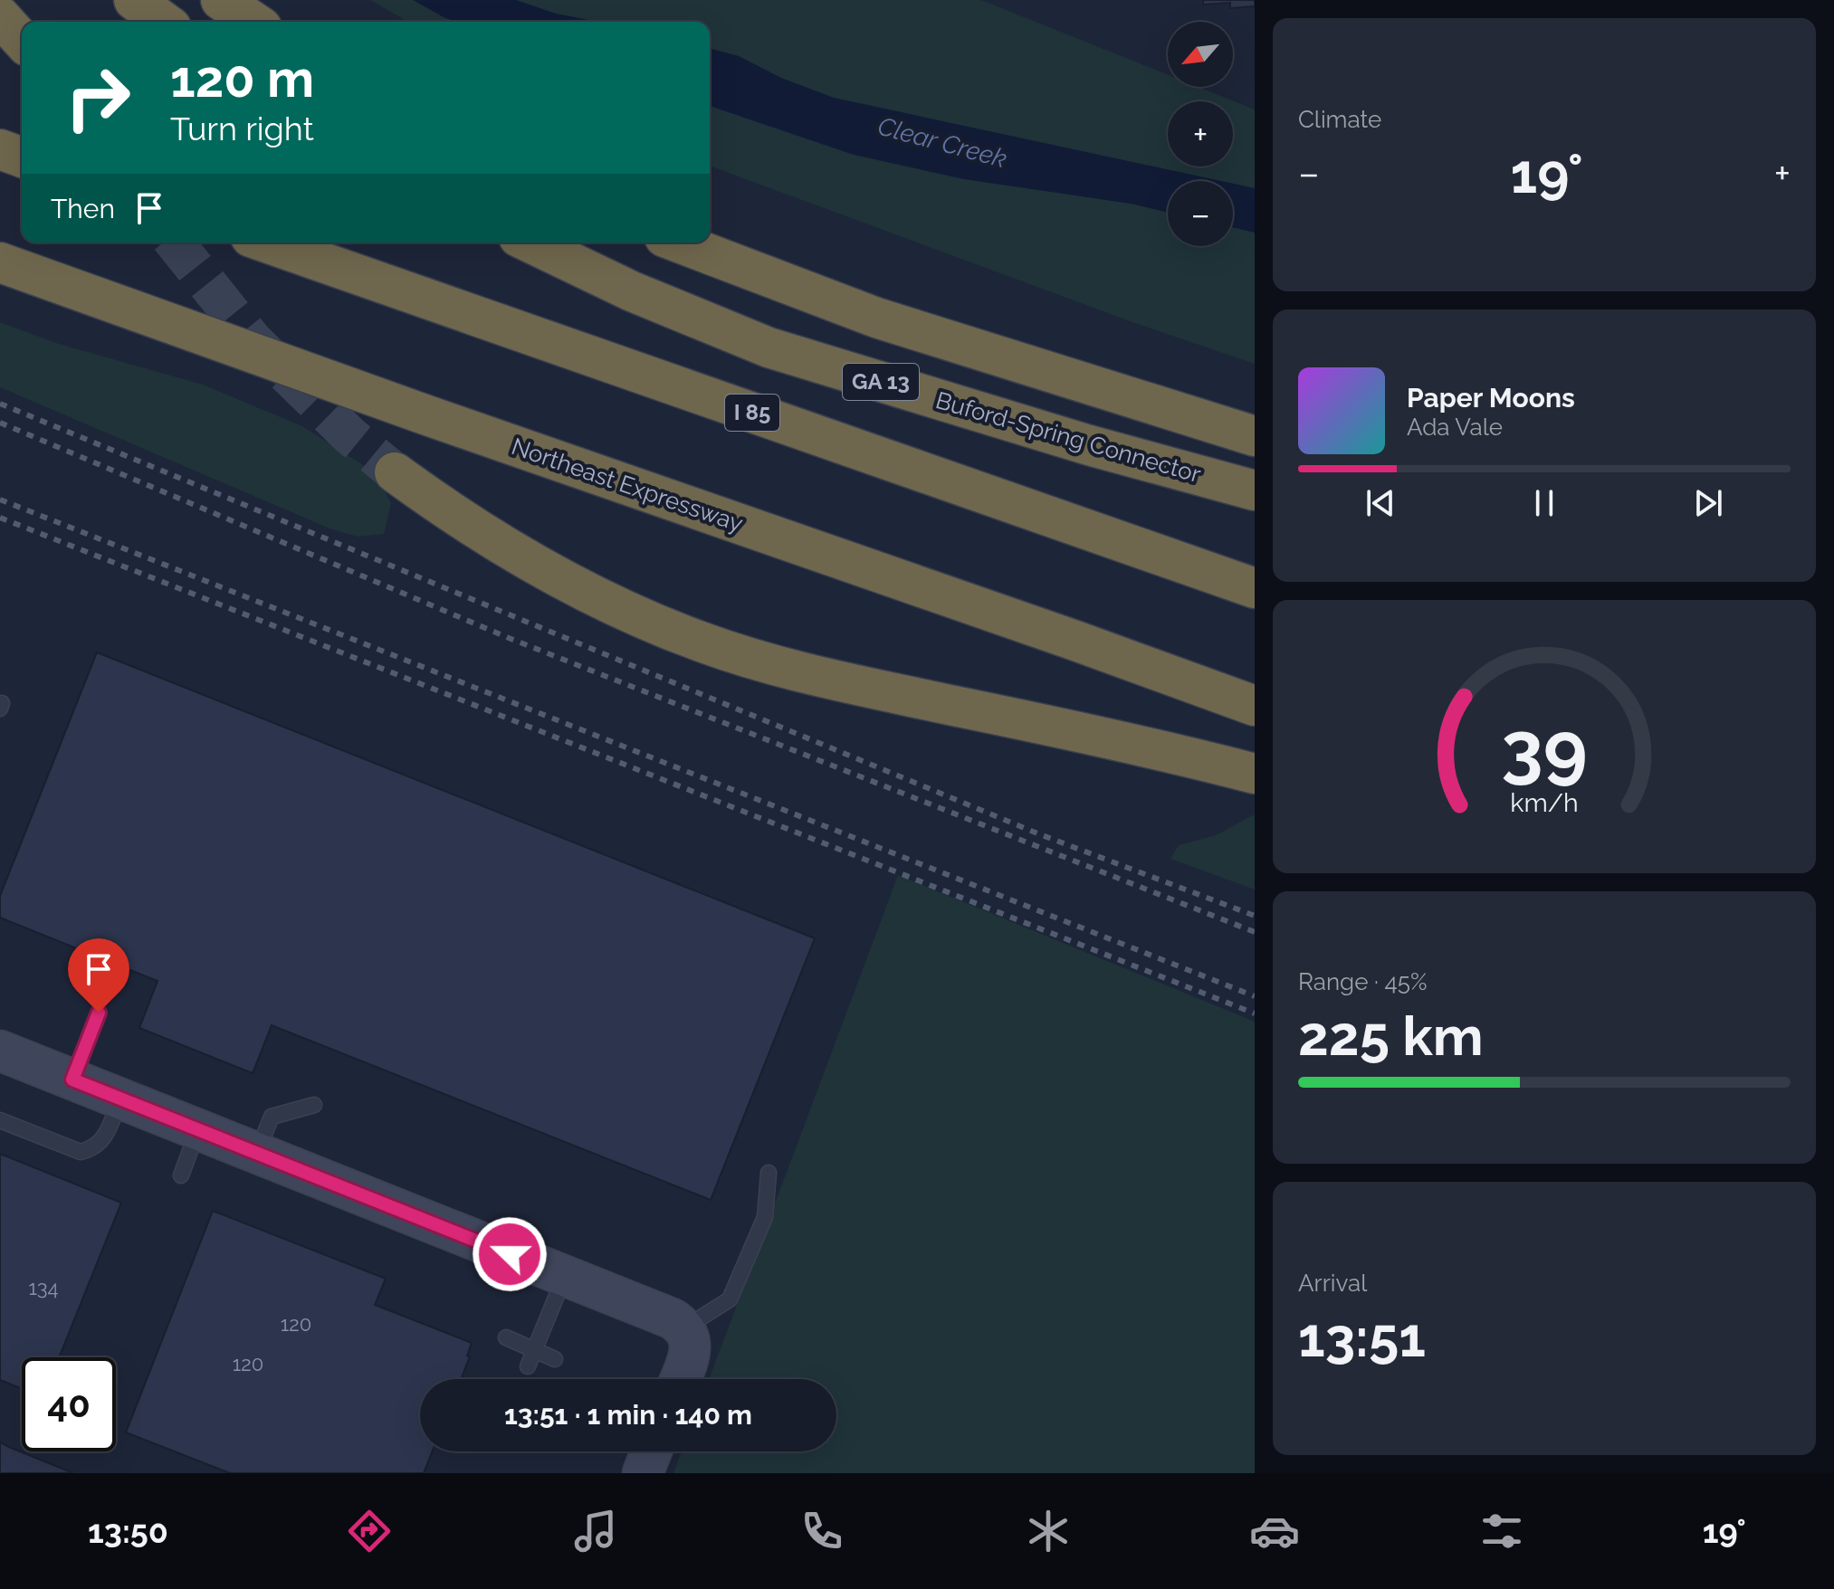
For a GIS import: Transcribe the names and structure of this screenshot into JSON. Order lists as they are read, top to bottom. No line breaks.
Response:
{"streets":{"highway":["GA 13","I 85","Buford-Spring Connector","Northeast Expressway"]},"water":["Clear Creek"],"house_numbers":["134","120","120"],"north":"bottom left","page":{"tile":["Climate",["Range · 45%","225 km"],["Arrival","13:51"]],"map_buttons":["+","−"],"turn":["120 m","Turn right"],"heat":["−","19°","+"],"then":"Then","song":["Paper Moons","Ada Vale"],"limit":"40","trip":"13:51 · 1 min · 140 m","tabs":["13:50","19°"],"gauge":["39","km/h"]}}
